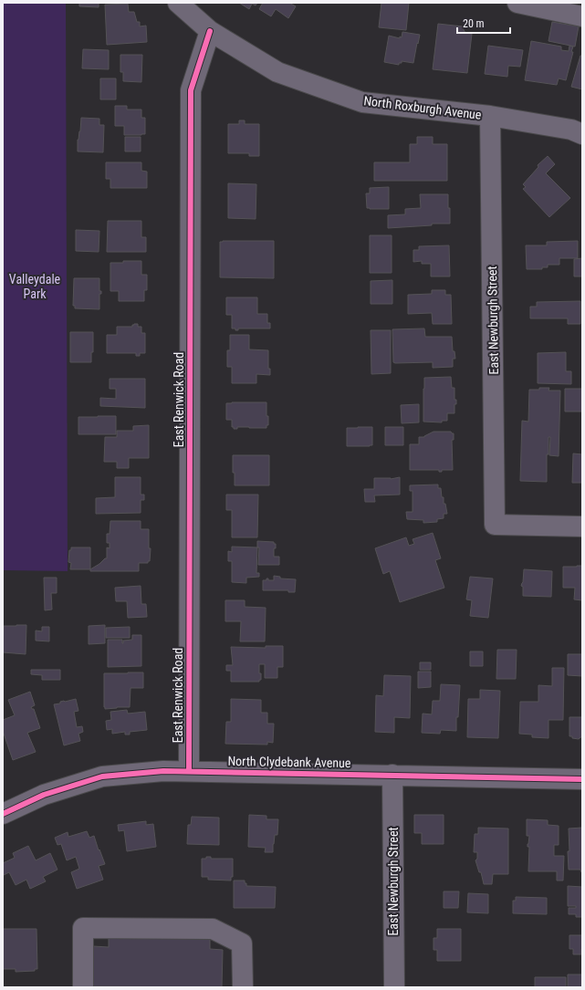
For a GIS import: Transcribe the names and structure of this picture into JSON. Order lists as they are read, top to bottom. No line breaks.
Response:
{"streets":{"street":["North Roxburgh Avenue","East Newburgh Street","East Renwick Road","North Clydebank Avenue"]},"crossings":[["North Roxburgh Avenue","East Newburgh Street"],["North Roxburgh Avenue","East Renwick Road"],["East Newburgh Street","North Clydebank Avenue"],["East Renwick Road","North Clydebank Avenue"]],"parks":["Valleydale Park"],"scale_bar":"20 m"}
